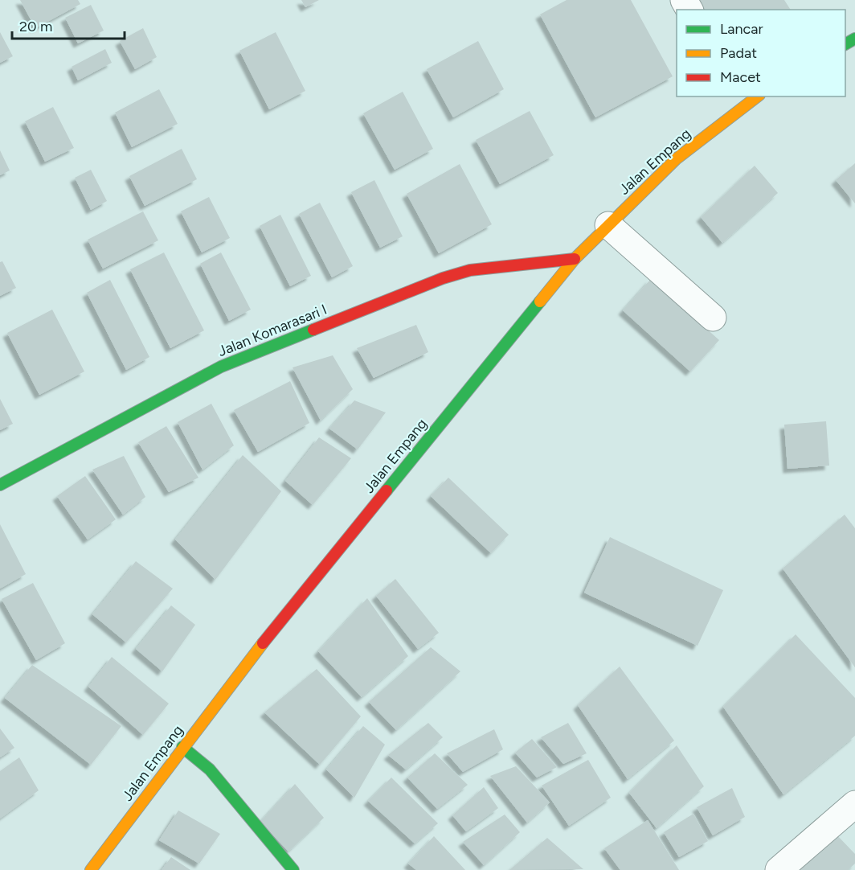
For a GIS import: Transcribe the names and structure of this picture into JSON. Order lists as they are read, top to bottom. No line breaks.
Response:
{"streets":{"main road":["Jalan Empang","Jalan Komarasari I"]},"crossings":[["Jalan Empang","Jalan Komarasari I"]],"legend":["Lancar","Padat","Macet"],"scale_bar":"20 m"}
